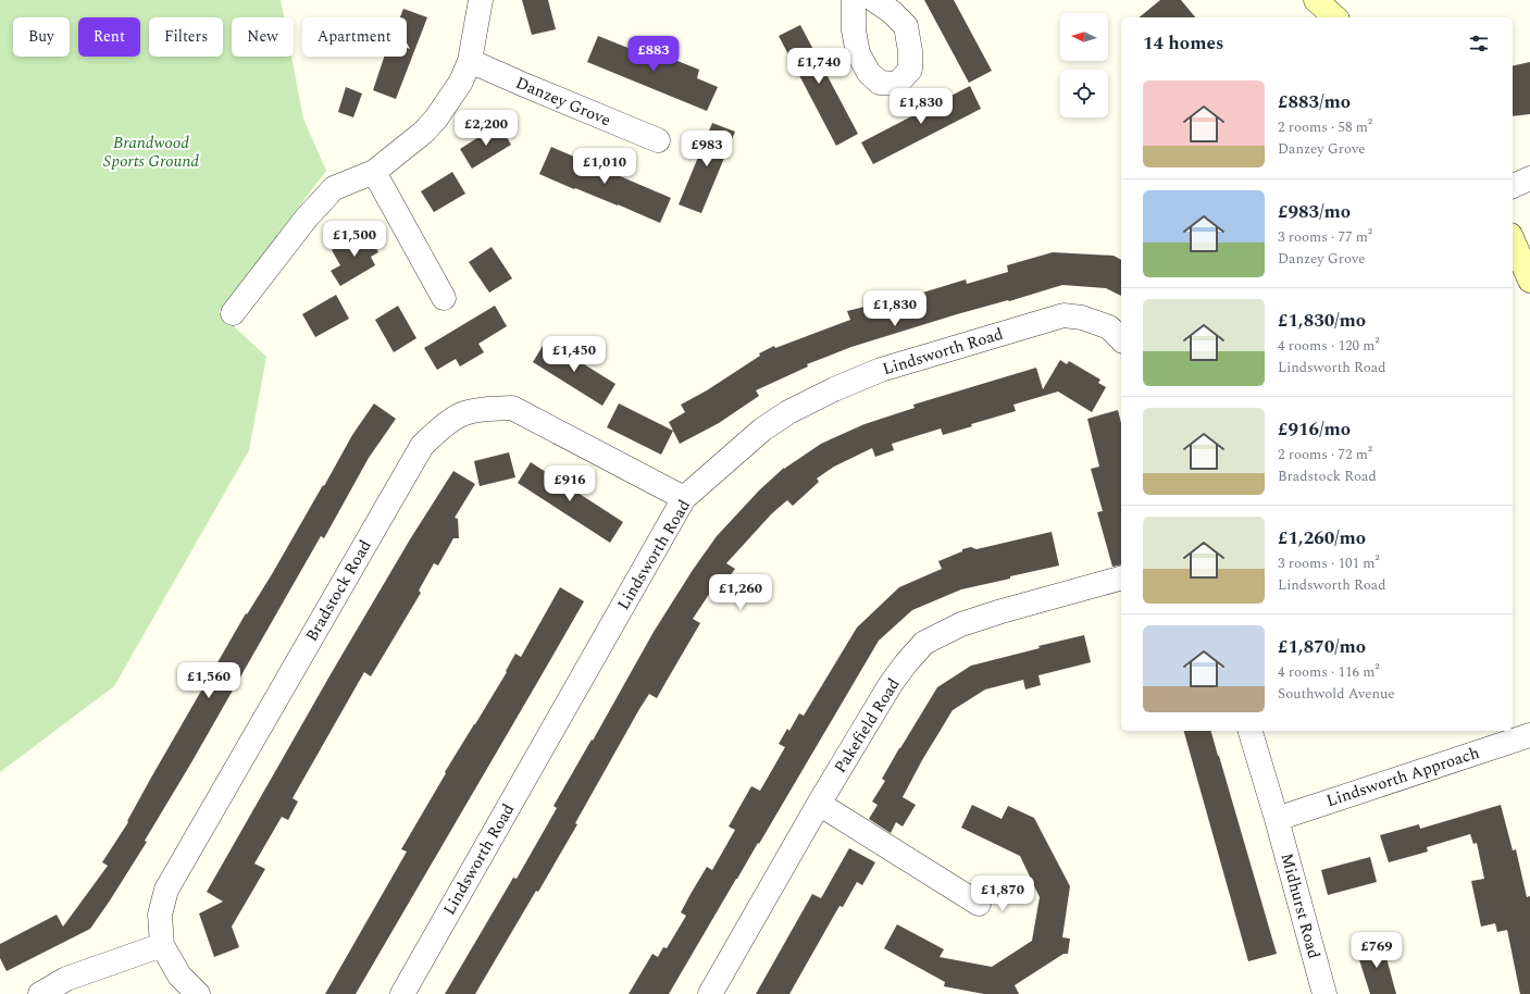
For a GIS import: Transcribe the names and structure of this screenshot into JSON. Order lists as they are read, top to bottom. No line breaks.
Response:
{"streets":{"street":["Danzey Grove","Lindsworth Road","Bradstock Road","Pakefield Road","Lindsworth Approach","Midhurst Road"]},"crossings":[["Lindsworth Road","Bradstock Road"],["Lindsworth Approach","Midhurst Road"]],"parks":["Brandwood Sports Ground"],"north":"left","page":{"chip":["Buy","Rent","Filters","New","Apartment"],"heading":"14 homes","price":["£883","£1,740","£1,830","£2,200","£983","£1,010","£1,500","£1,830","£1,450","£916","£1,260","£1,560","£1,870","£769"],"list":[{"name":"£883/mo","note":"2 rooms · 58 m² · Danzey Grove"},{"name":"£983/mo","note":"3 rooms · 77 m² · Danzey Grove"},{"name":"£1,830/mo","note":"4 rooms · 120 m² · Lindsworth Road"},{"name":"£916/mo","note":"2 rooms · 72 m² · Bradstock Road"},{"name":"£1,260/mo","note":"3 rooms · 101 m² · Lindsworth Road"},{"name":"£1,870/mo","note":"4 rooms · 116 m² · Southwold Avenue"}]}}
